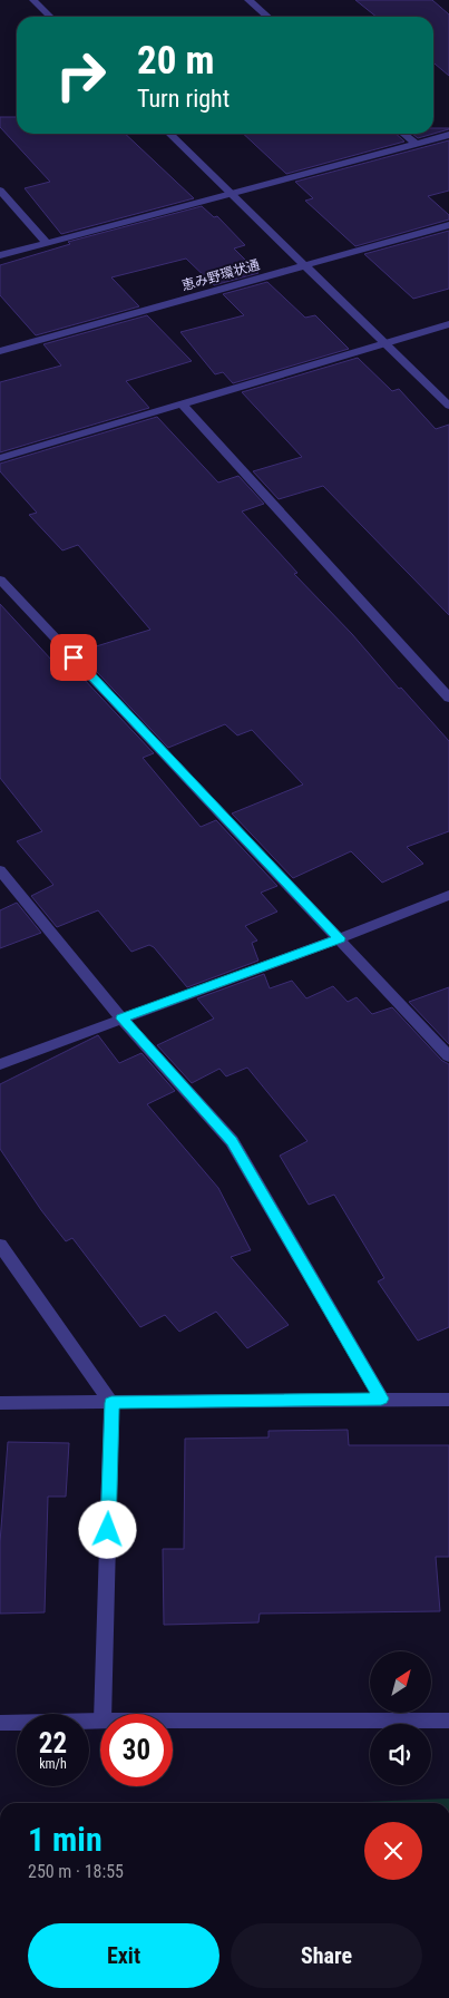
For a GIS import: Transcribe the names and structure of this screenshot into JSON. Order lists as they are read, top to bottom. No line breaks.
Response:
{"streets":{"street":["恵み野環状通"]},"north":"top right","page":{"turn":["20 m","Turn right"],"speed":"22 km/h","limit":"30","heading":["1 min","250 m · 18:55"],"buttons":["Exit","Share"]}}
